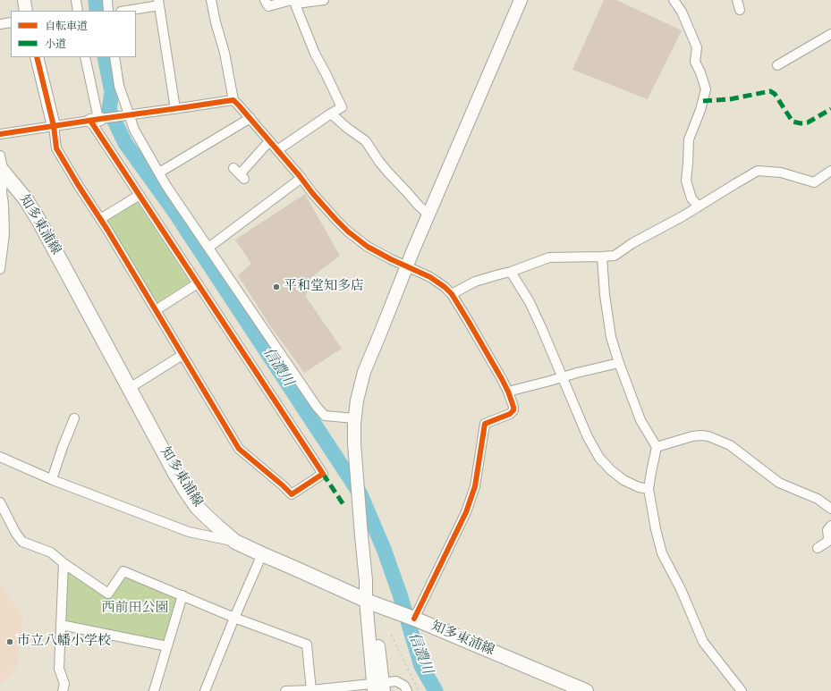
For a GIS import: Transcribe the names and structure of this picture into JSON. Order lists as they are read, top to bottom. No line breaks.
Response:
{"streets":{"main road":["知多東浦線"]},"water":["信濃川"],"parks":["西前田公園"],"places":["平和堂知多店","市立八幡小学校"],"legend":["自転車道","小道"]}
